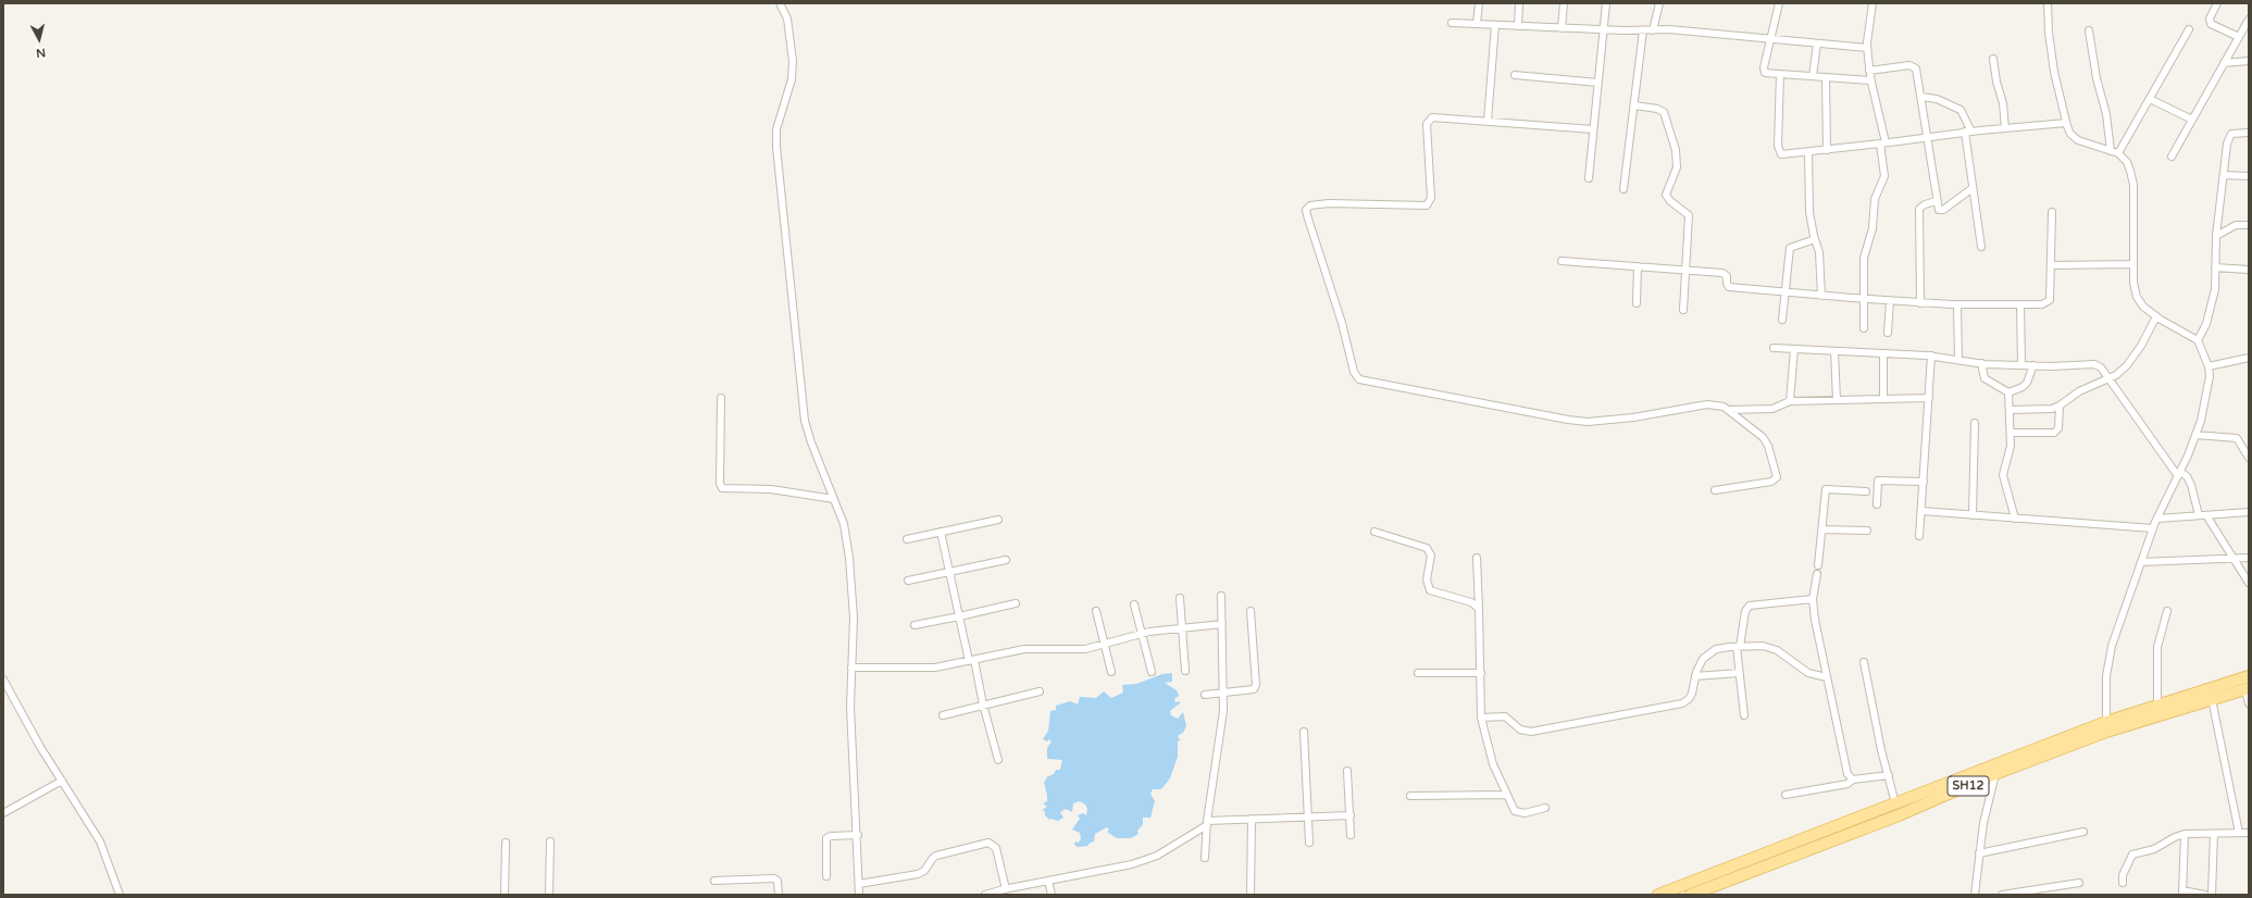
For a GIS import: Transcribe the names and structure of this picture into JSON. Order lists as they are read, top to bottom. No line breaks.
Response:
{"streets":{"main road":["SH12"]},"north":"bottom"}
